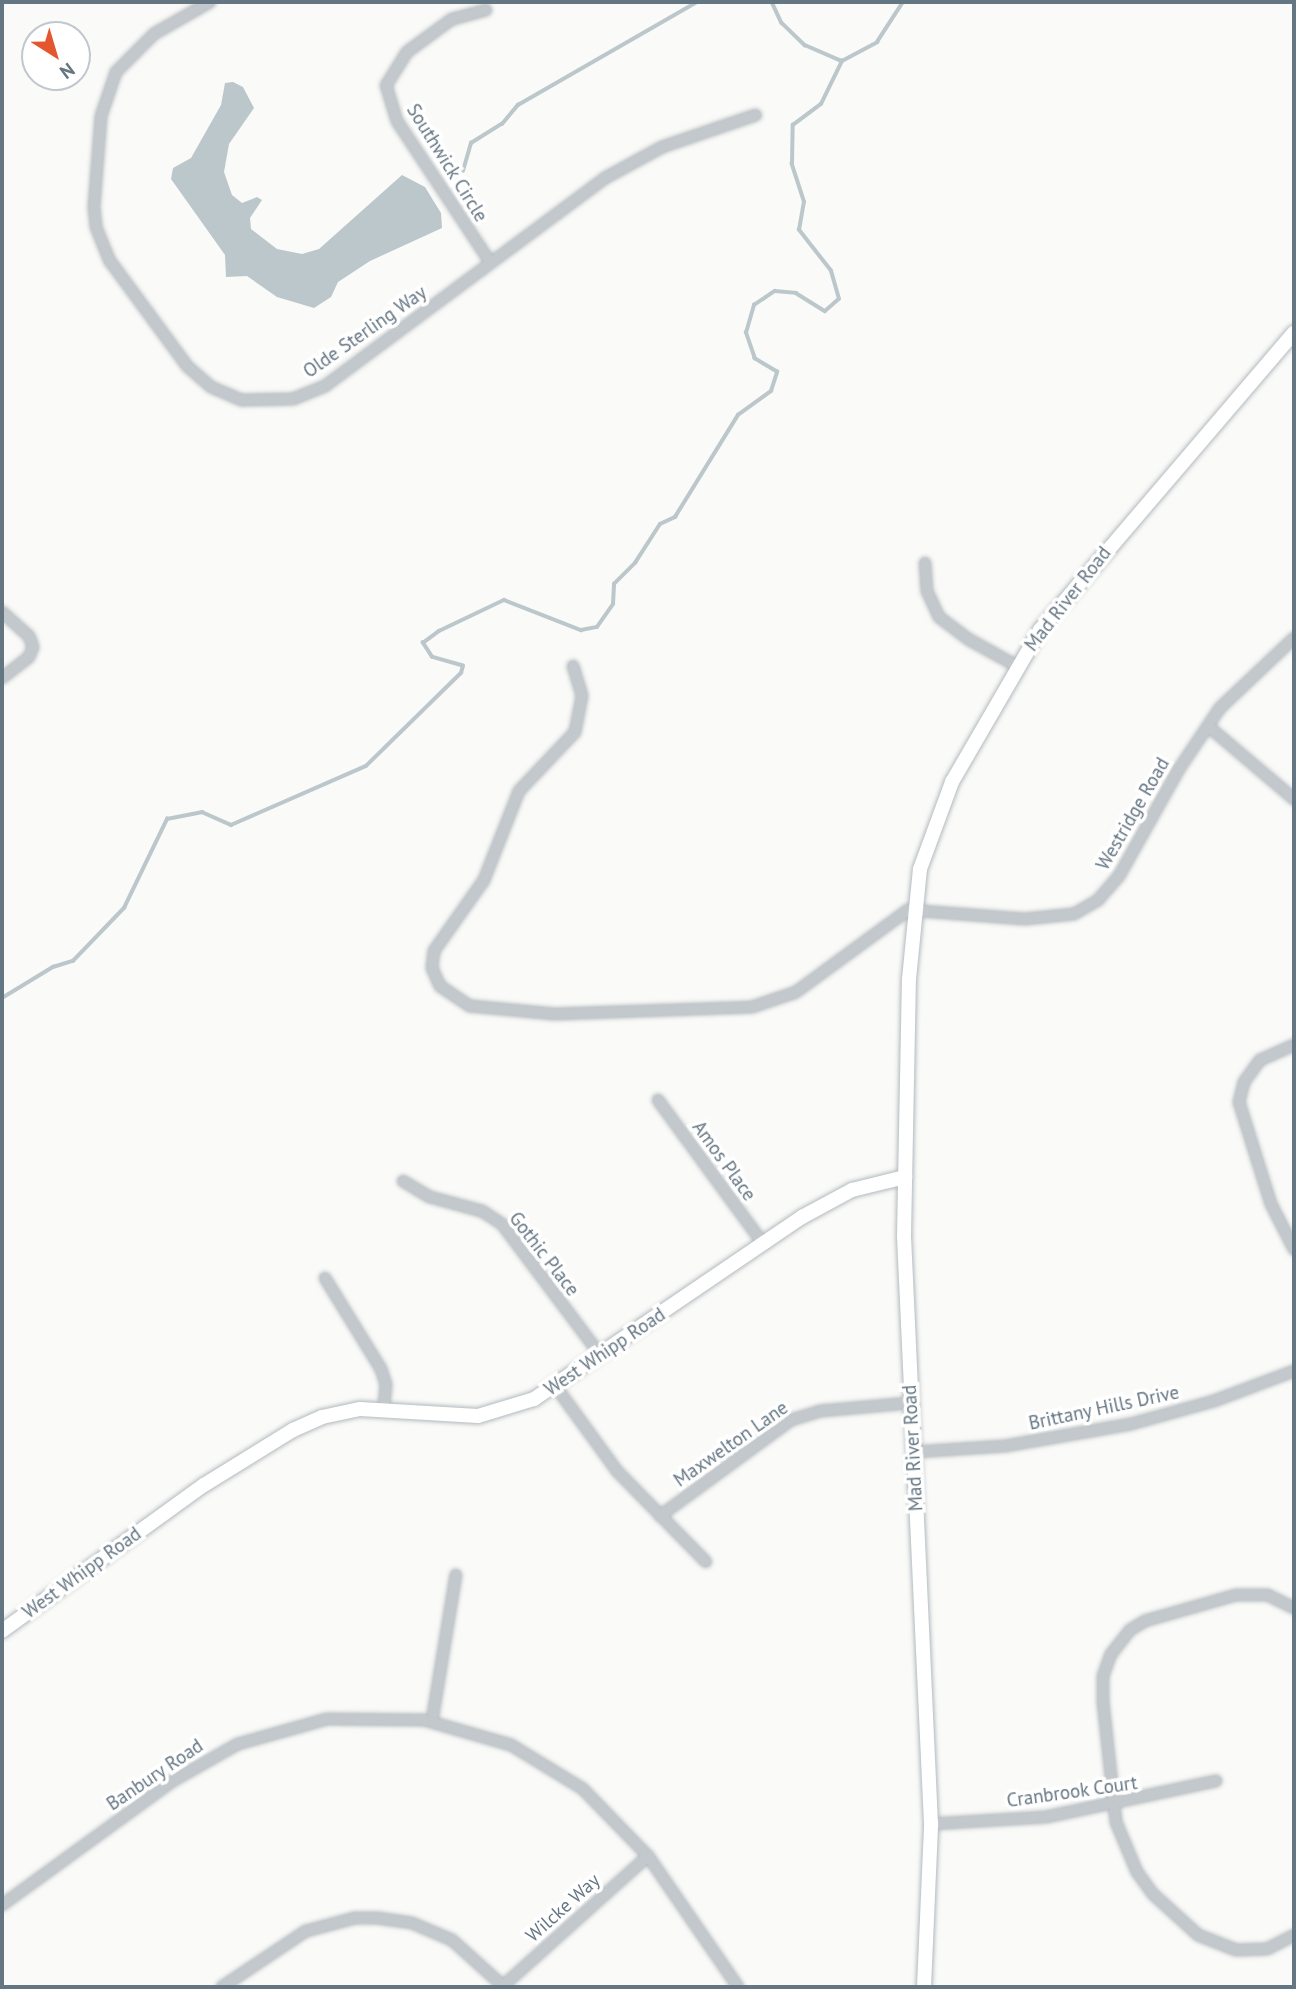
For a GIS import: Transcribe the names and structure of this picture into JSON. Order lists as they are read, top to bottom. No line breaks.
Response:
{"streets":{"street":["Southwick Circle","Olde Sterling Way","Mad River Road","Westridge Road","Amos Place","Gothic Place","West Whipp Road","Brittany Hills Drive","Maxwelton Lane","Banbury Road","Cranbrook Court","Wilcke Way"]},"crossings":[["Southwick Circle","Olde Sterling Way"],["Mad River Road","Westridge Road"],["Mad River Road","West Whipp Road"],["Mad River Road","Brittany Hills Drive"],["Mad River Road","Maxwelton Lane"],["Mad River Road","Cranbrook Court"],["Amos Place","West Whipp Road"],["Gothic Place","West Whipp Road"],["Banbury Road","Wilcke Way"]],"north":"bottom right"}
